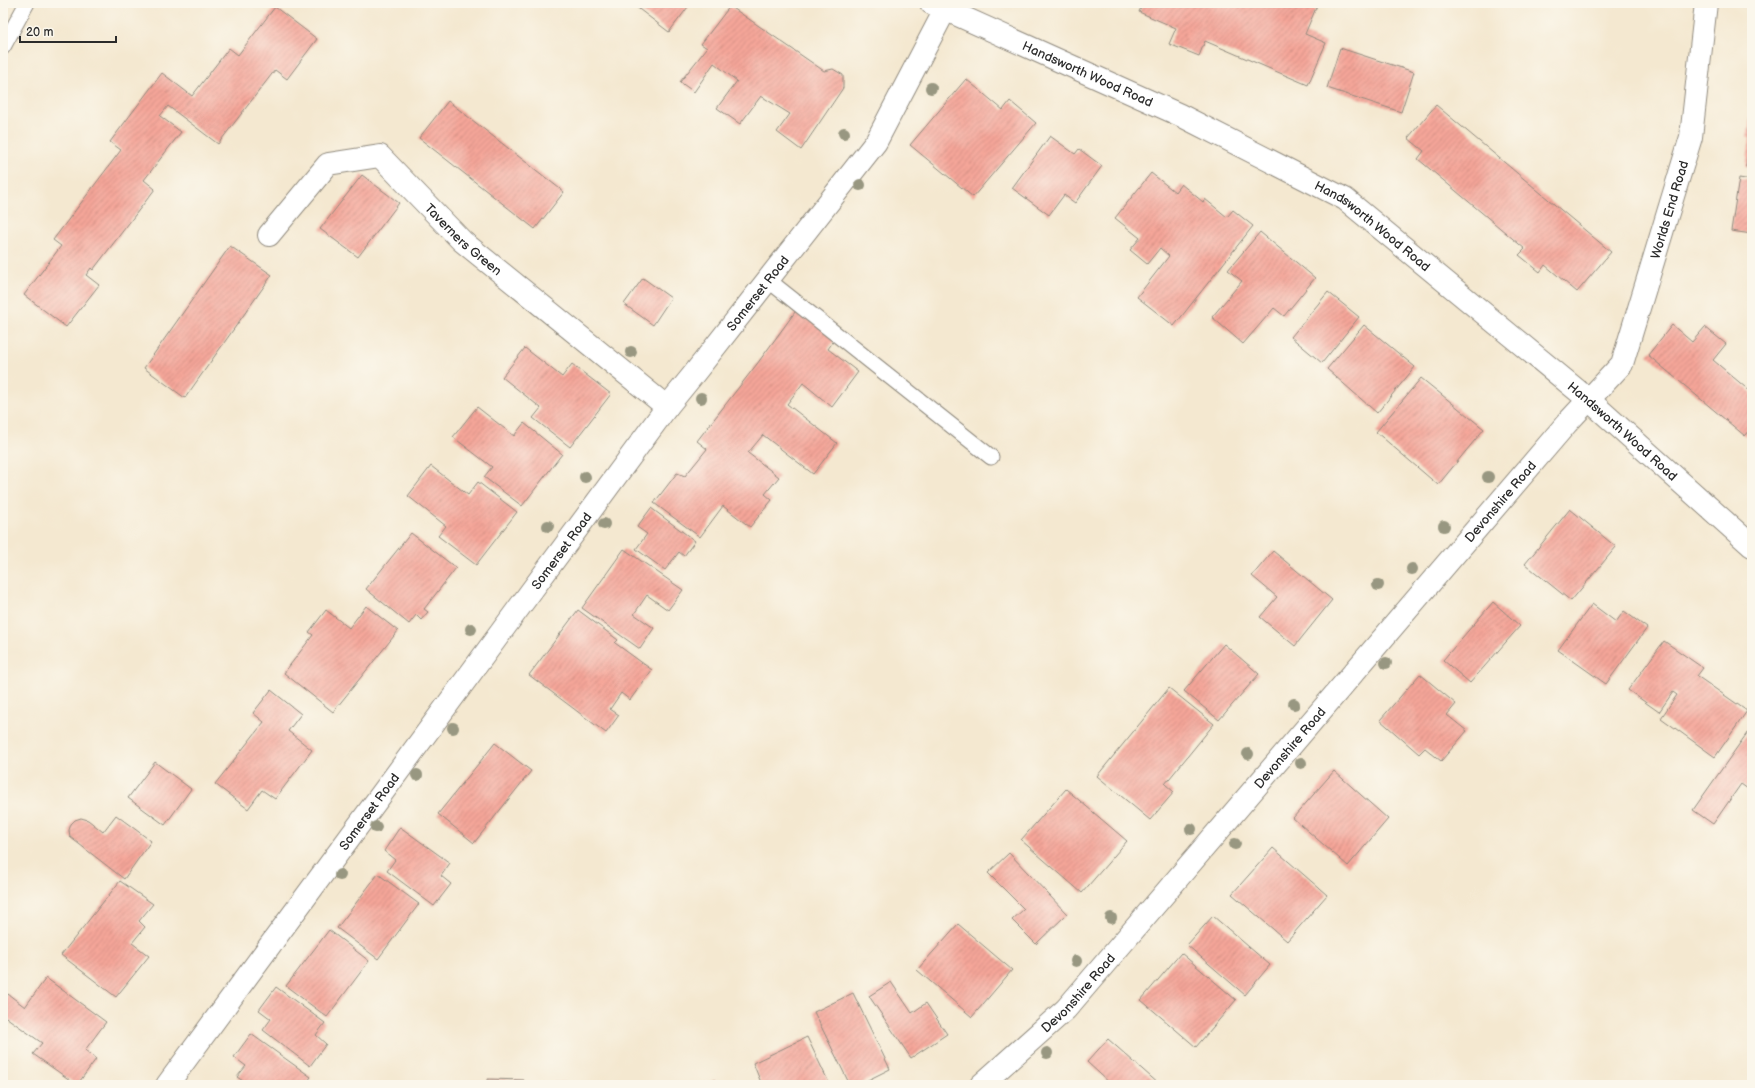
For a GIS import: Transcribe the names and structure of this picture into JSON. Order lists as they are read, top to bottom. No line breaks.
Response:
{"streets":{"street":["Handsworth Wood Road","Worlds End Road","Taverners Green","Somerset Road","Devonshire Road"]},"crossings":[["Handsworth Wood Road","Worlds End Road"],["Handsworth Wood Road","Somerset Road"],["Handsworth Wood Road","Devonshire Road"],["Worlds End Road","Devonshire Road"],["Taverners Green","Somerset Road"]],"scale_bar":"20 m"}
